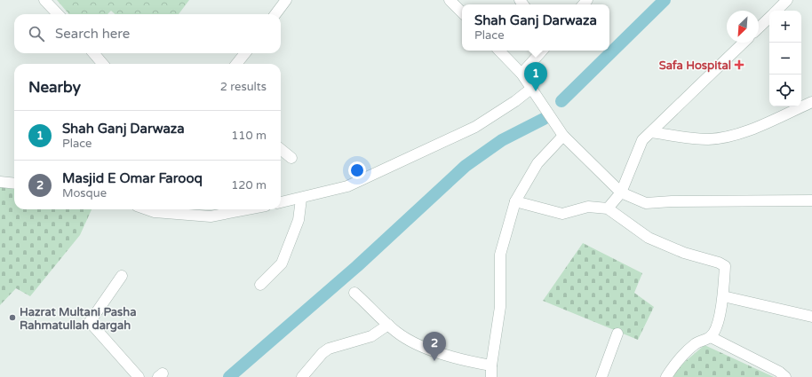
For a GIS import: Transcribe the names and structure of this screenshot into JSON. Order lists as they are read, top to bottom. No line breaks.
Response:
{"places":{"health":["Safa Hospital"],"other":["Hazrat Multani Pasha Rahmatullah dargah"]},"north":"bottom left","page":{"popup":["Shah Ganj Darwaza","Place"],"map_buttons":["+","−"],"search":"Search here","pins":["1","2"],"heading":["Nearby","2 results"],"list":[{"mark":"1","name":"Shah Ganj Darwaza","note":"Place","value":"110 m"},{"mark":"2","name":"Masjid E Omar Farooq","note":"Mosque","value":"120 m"}]}}
